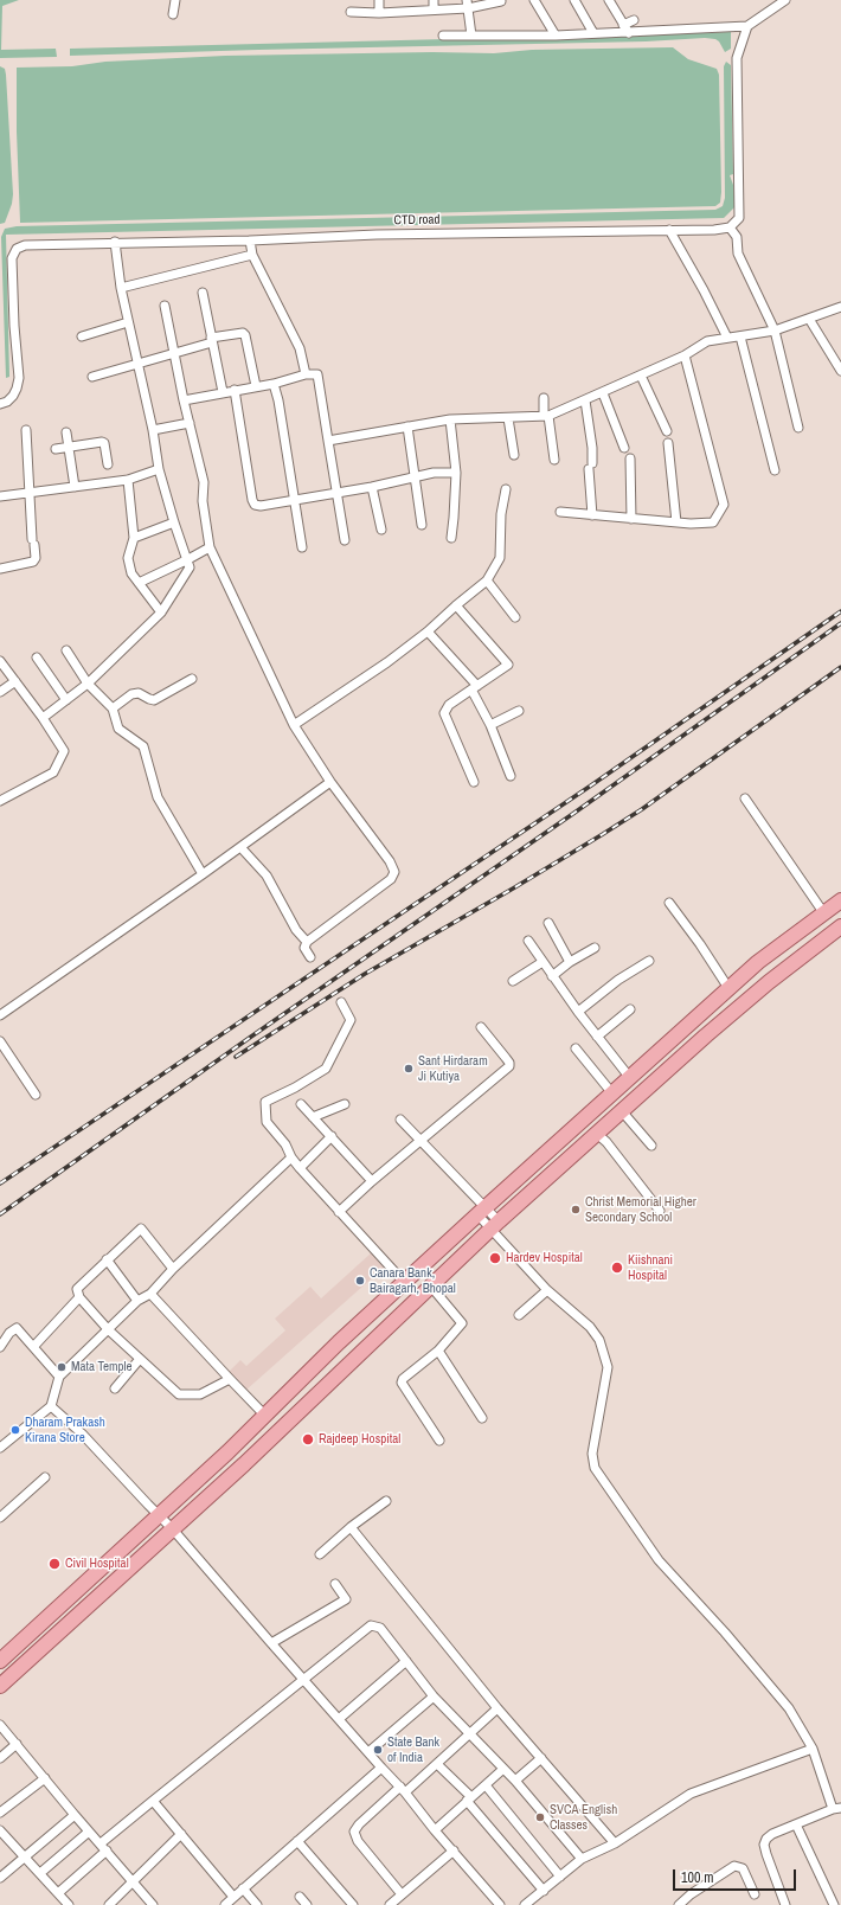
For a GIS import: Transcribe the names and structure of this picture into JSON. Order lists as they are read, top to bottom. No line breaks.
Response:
{"streets":{"street":["CTD road"]},"places":["Sant Hirdaram Ji Kutiya","Christ Memorial Higher Secondary School","Hardev Hospital","Kiishnani Hospital","Canara Bank, Bairagarh, Bhopal","Mata Temple","Dharam Prakash Kirana Store","Rajdeep Hospital","Civil Hospital","State Bank of India","SVCA English Classes"],"scale_bar":"100 m"}
